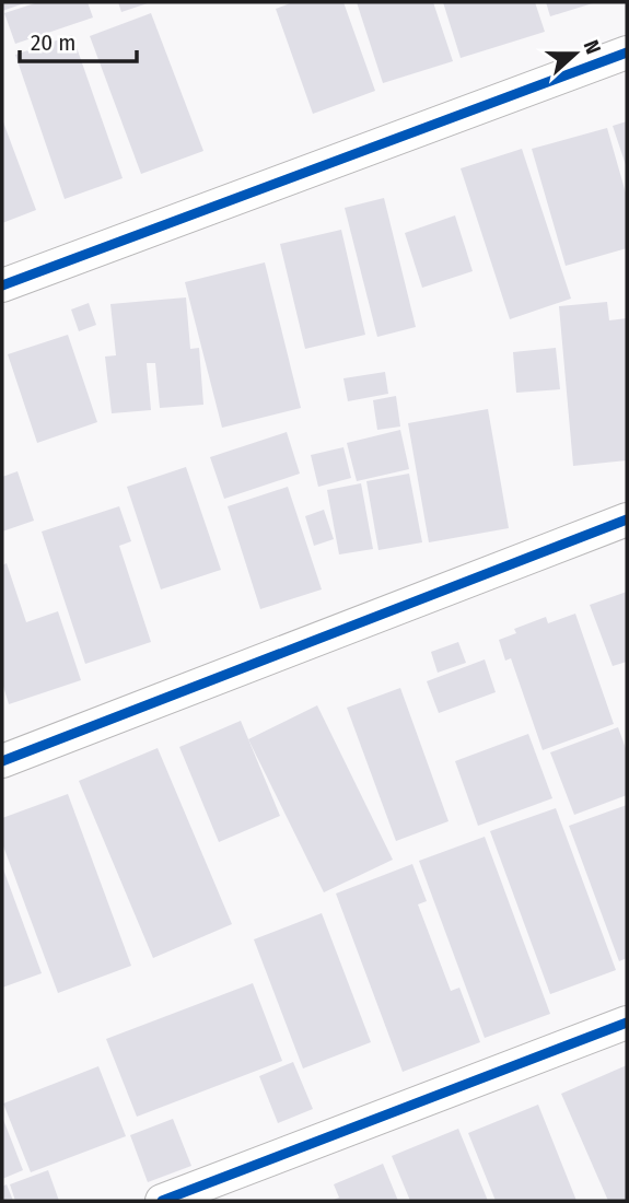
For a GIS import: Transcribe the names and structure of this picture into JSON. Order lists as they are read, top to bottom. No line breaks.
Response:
{"scale_bar":"20 m","north":"right"}
